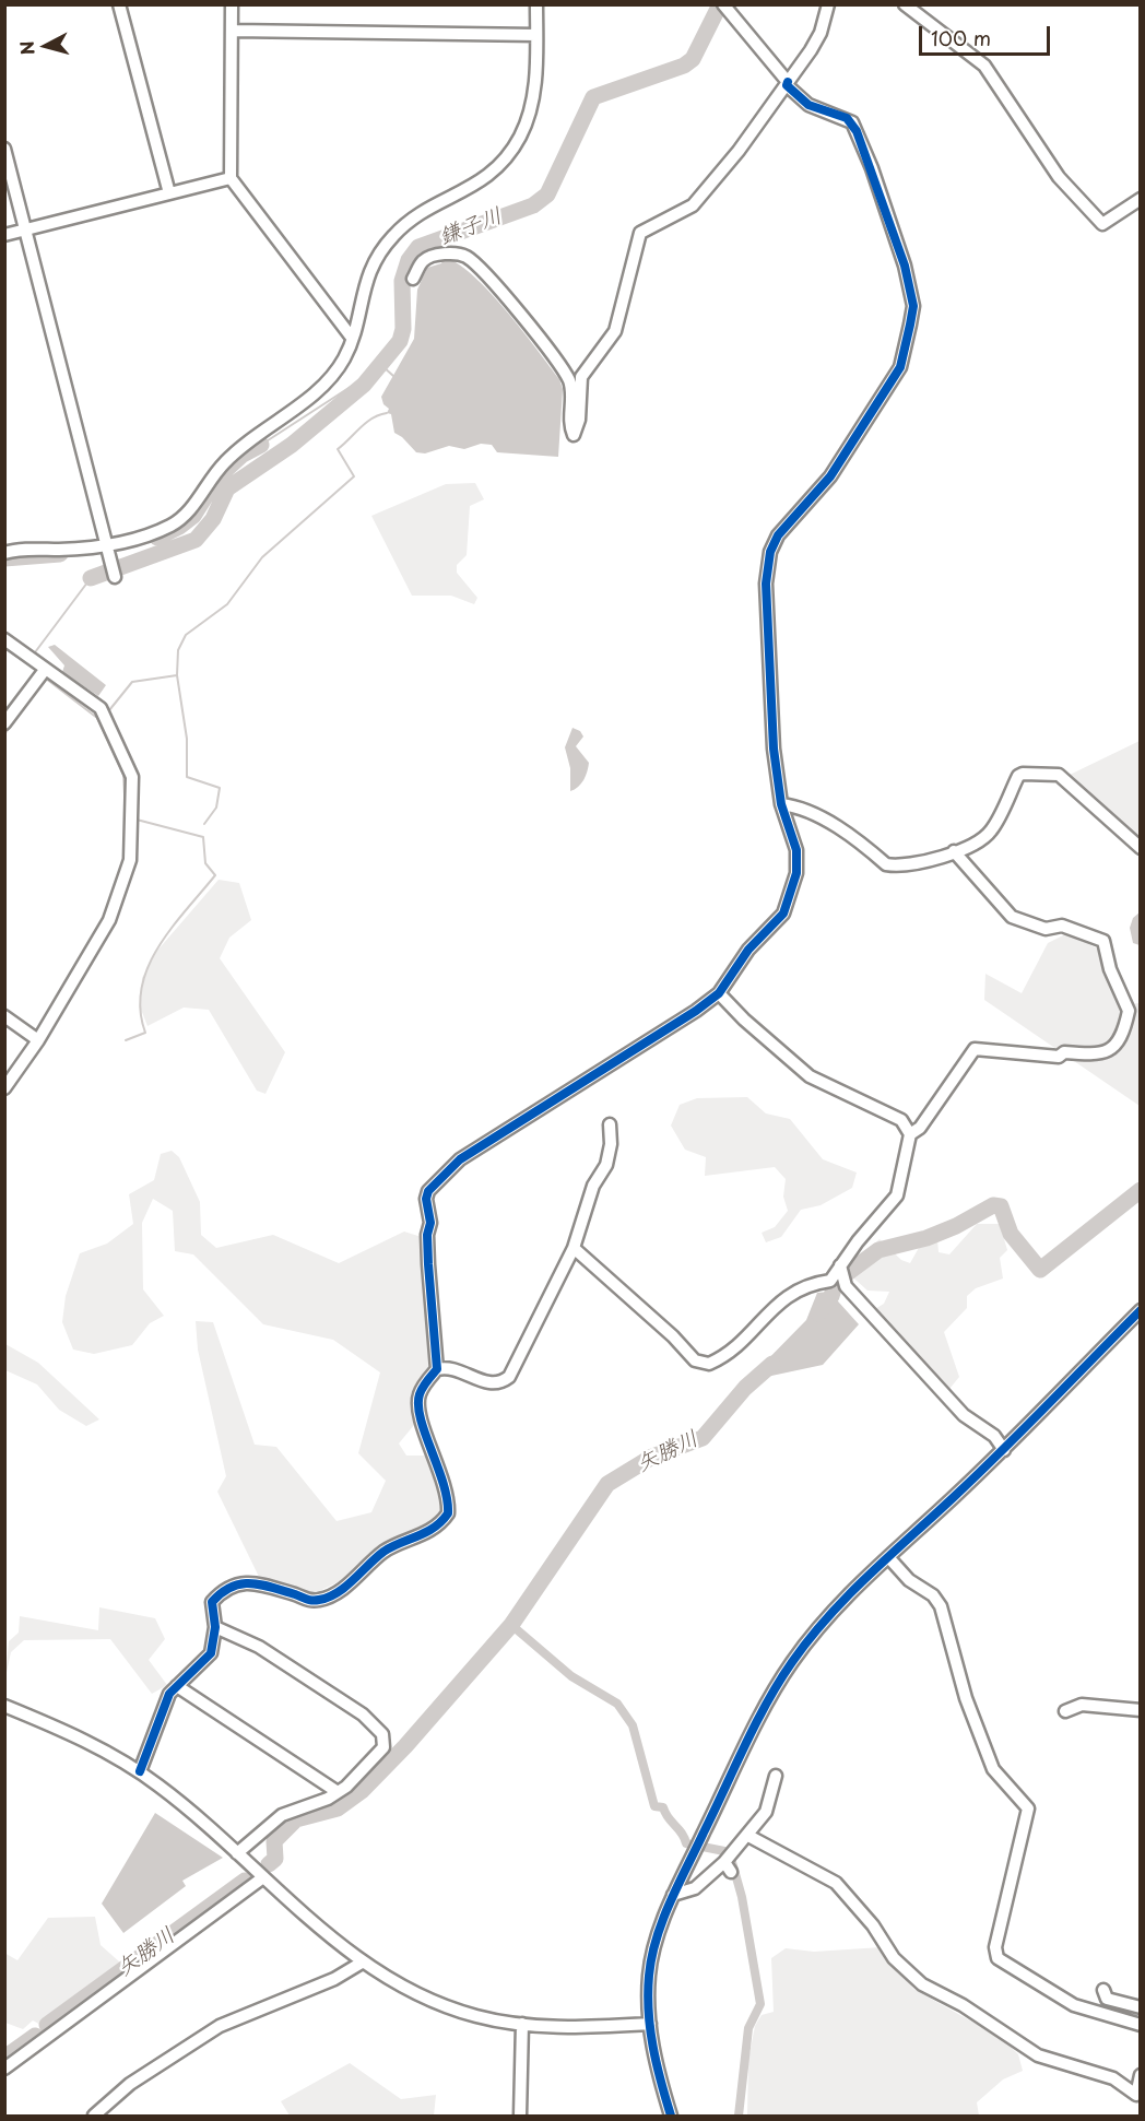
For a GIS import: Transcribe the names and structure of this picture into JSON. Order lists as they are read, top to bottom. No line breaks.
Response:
{"water":["鎌子川","矢勝川"],"scale_bar":"100 m","north":"left"}
